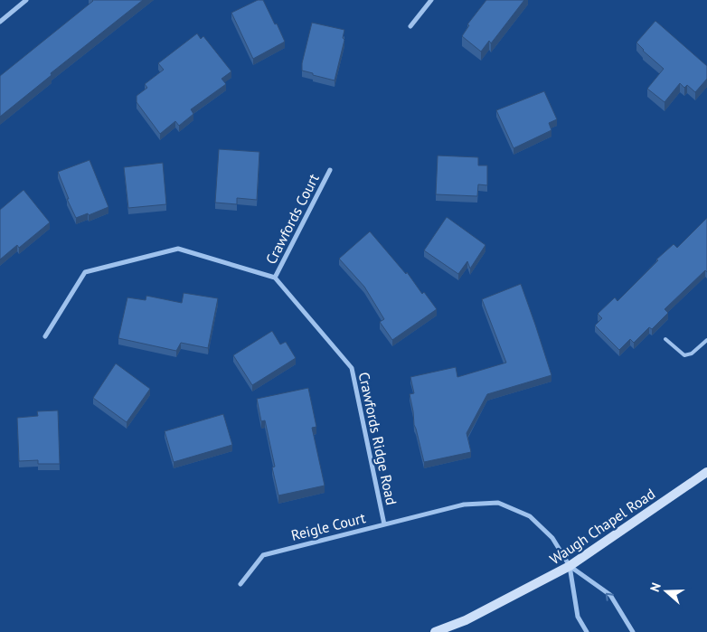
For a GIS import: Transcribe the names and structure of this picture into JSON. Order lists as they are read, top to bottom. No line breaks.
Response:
{"streets":{"main road":["Waugh Chapel Road"],"street":["Crawfords Court","Crawfords Ridge Road","Reigle Court"]},"crossings":[["Crawfords Court","Crawfords Ridge Road"],["Crawfords Ridge Road","Reigle Court"],["Reigle Court","Waugh Chapel Road"]],"north":"left"}
